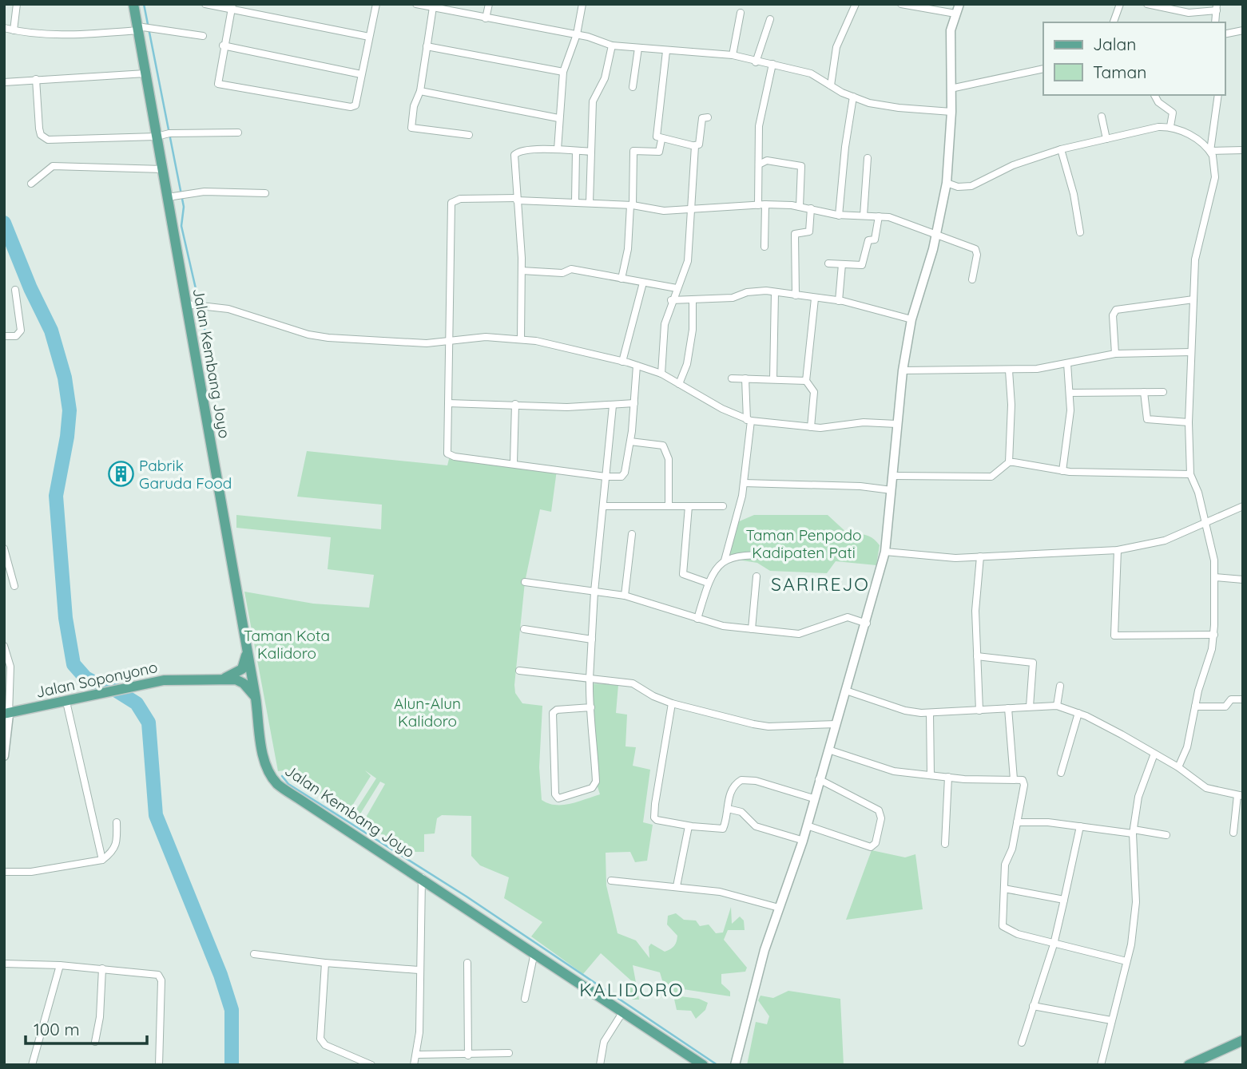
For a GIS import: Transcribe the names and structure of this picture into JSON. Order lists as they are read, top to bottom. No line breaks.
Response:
{"streets":{"main road":["Jalan Kembang Joyo","Jalan Soponyono"]},"districts":["SARIREJO","KALIDORO"],"parks":["Taman Penpodo Kadipaten Pati","Taman Kota Kalidoro","Alun-Alun Kalidoro"],"places":{"building":["Pabrik Garuda Food"]},"legend":["Jalan","Taman"],"scale_bar":"100 m"}
